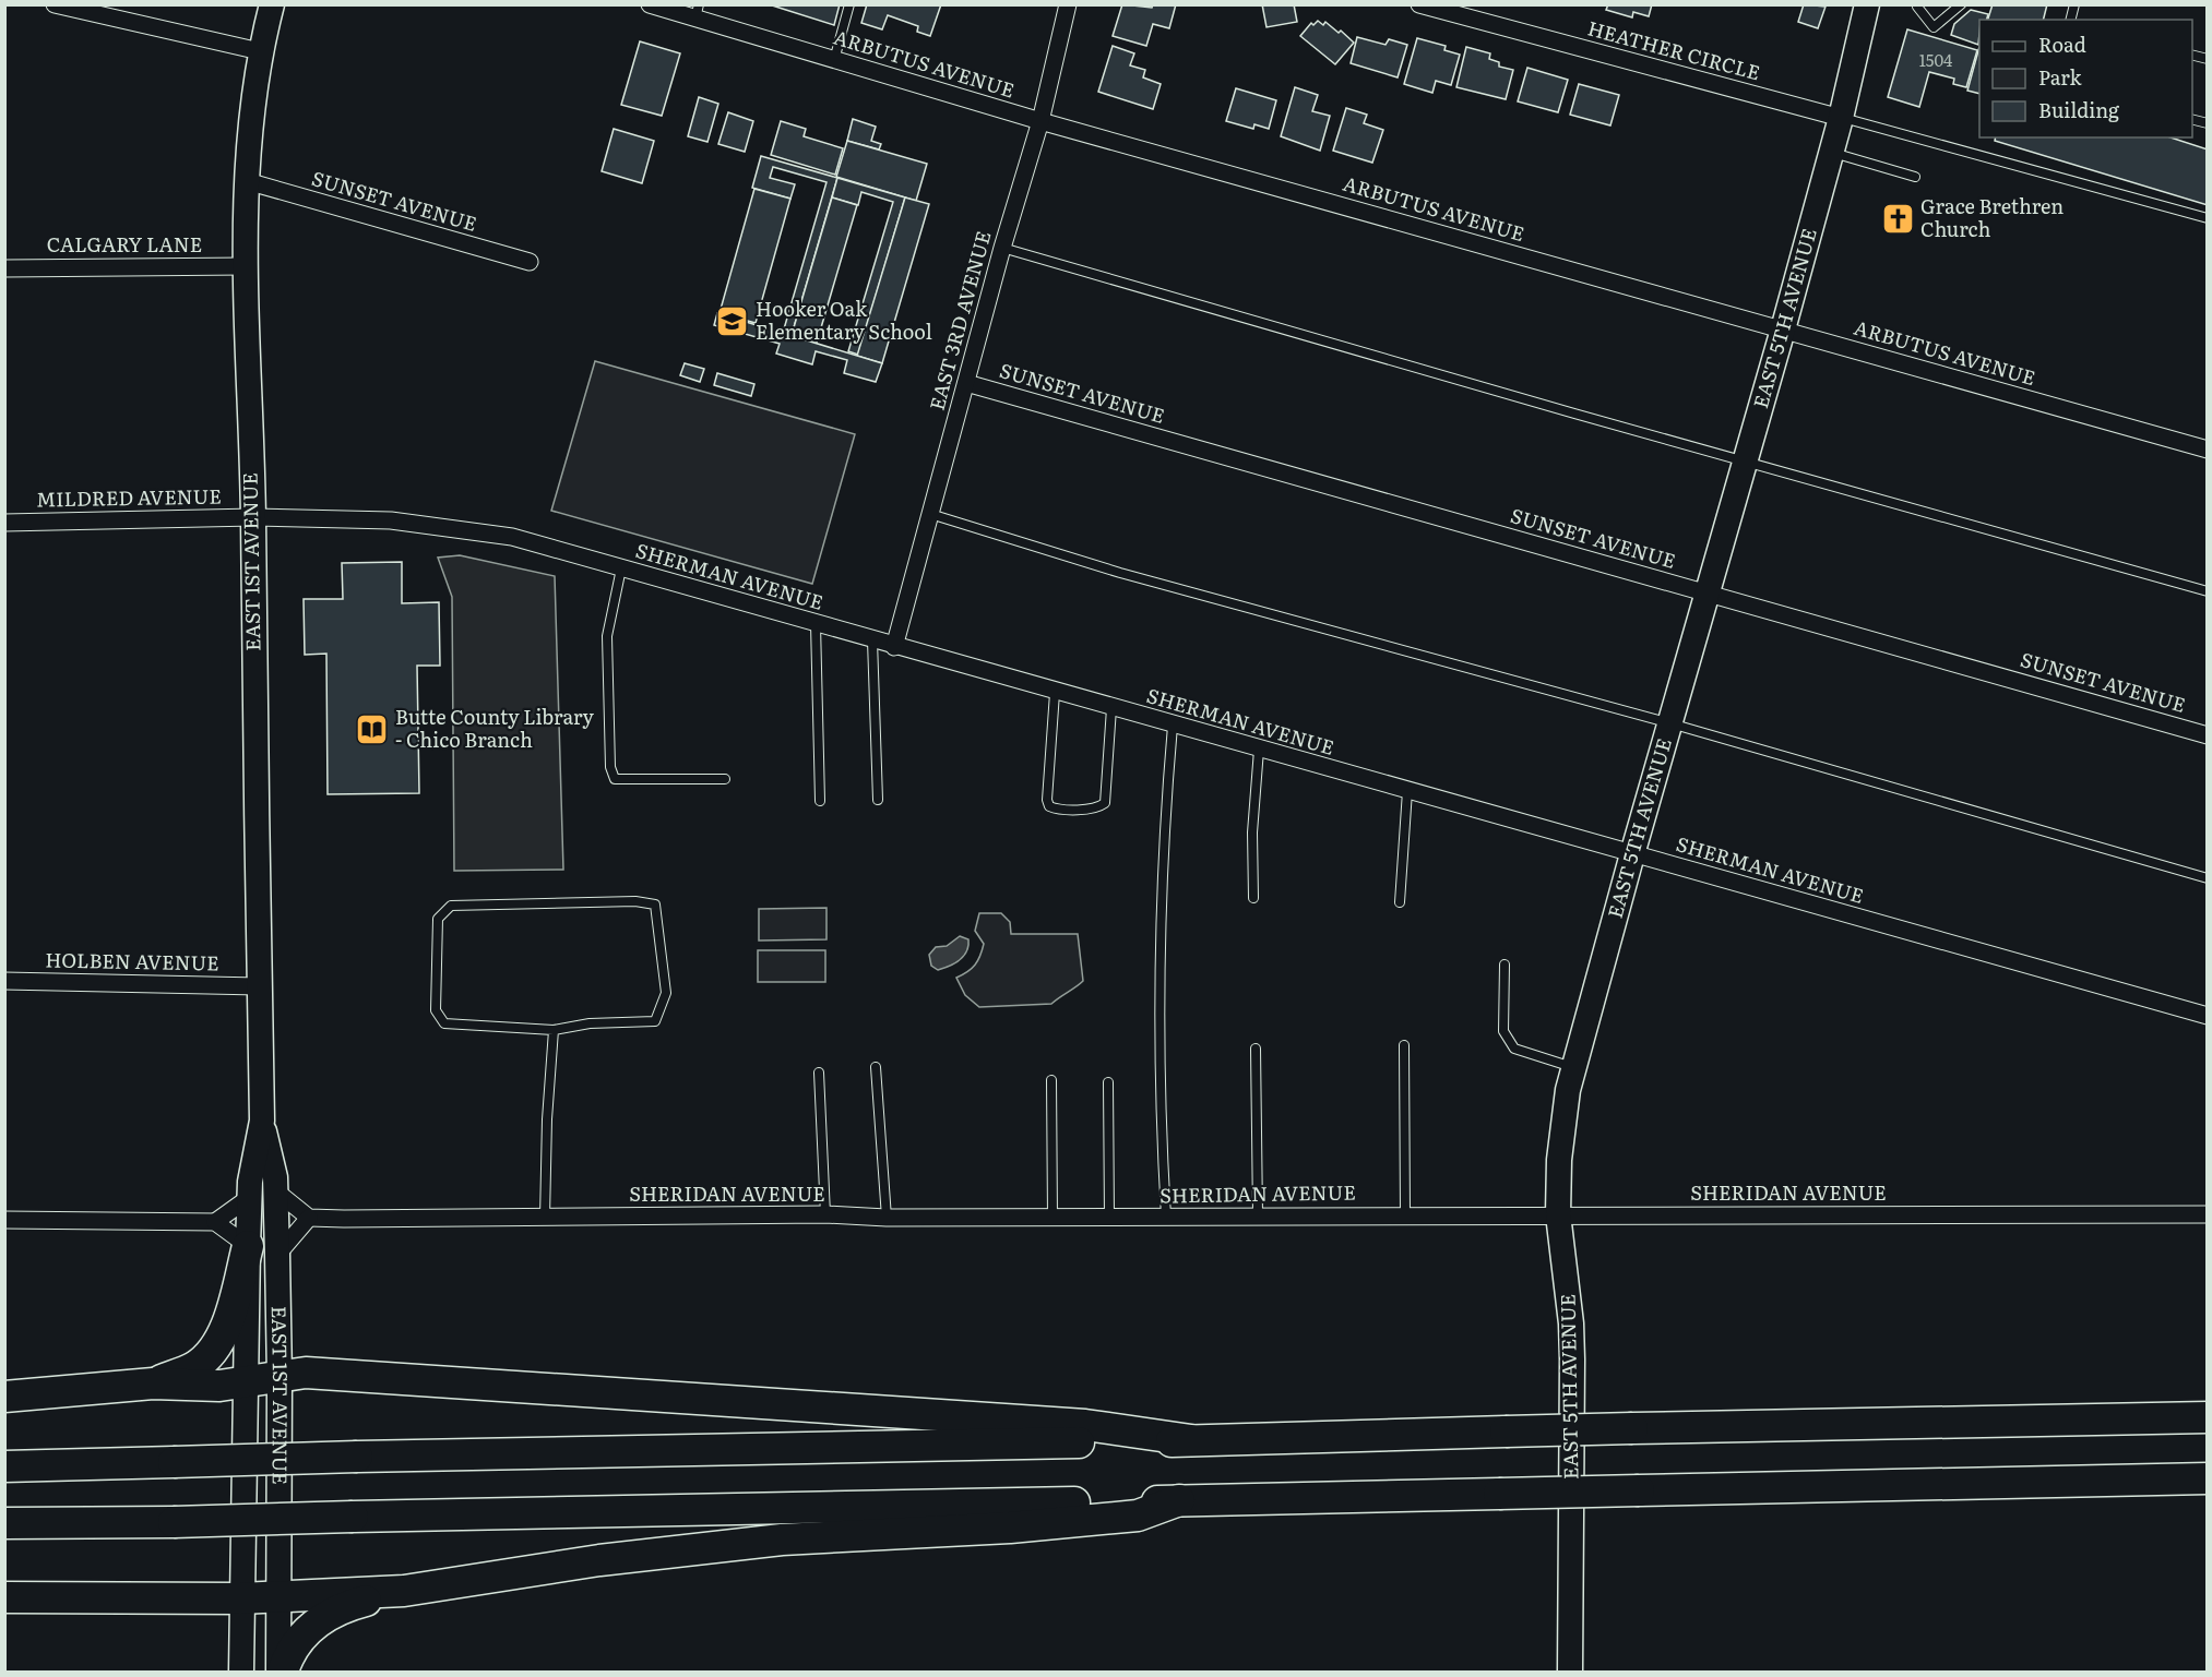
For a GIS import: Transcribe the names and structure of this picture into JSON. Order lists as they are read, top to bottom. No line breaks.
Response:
{"streets":{"street":["HEATHER CIRCLE","ARBUTUS AVENUE","SUNSET AVENUE","CALGARY LANE","EAST 5TH AVENUE","EAST 3RD AVENUE","MILDRED AVENUE","EAST 1ST AVENUE","SHERMAN AVENUE","HOLBEN AVENUE","SHERIDAN AVENUE"]},"crossings":[["HEATHER CIRCLE","EAST 5TH AVENUE"],["ARBUTUS AVENUE","EAST 5TH AVENUE"],["ARBUTUS AVENUE","EAST 3RD AVENUE"],["SUNSET AVENUE","EAST 5TH AVENUE"],["SUNSET AVENUE","EAST 3RD AVENUE"],["SUNSET AVENUE","EAST 1ST AVENUE"],["CALGARY LANE","EAST 1ST AVENUE"],["EAST 5TH AVENUE","SHERMAN AVENUE"],["EAST 5TH AVENUE","SHERIDAN AVENUE"],["EAST 3RD AVENUE","SHERMAN AVENUE"],["MILDRED AVENUE","EAST 1ST AVENUE"],["MILDRED AVENUE","SHERMAN AVENUE"],["EAST 1ST AVENUE","SHERMAN AVENUE"],["EAST 1ST AVENUE","HOLBEN AVENUE"]],"places":{"church":["Grace Brethren Church"],"school or university":["Hooker Oak Elementary School"],"library":["Butte County Library - Chico Branch"]},"house_numbers":["1504"],"legend":["Road","Park","Building"]}
